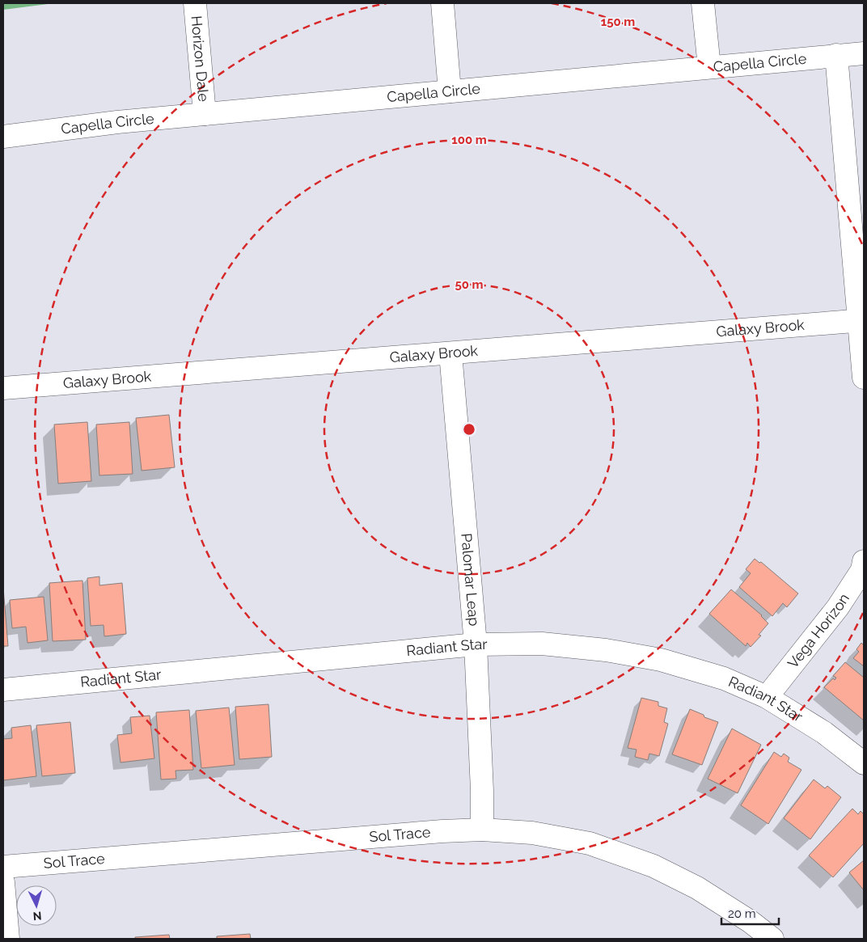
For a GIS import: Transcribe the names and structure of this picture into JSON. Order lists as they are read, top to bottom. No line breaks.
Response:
{"streets":{"street":["Horizon Dale","Capella Circle","Galaxy Brook","Palomar Leap","Vega Horizon","Radiant Star","Sol Trace"]},"crossings":[["Horizon Dale","Capella Circle"],["Galaxy Brook","Palomar Leap"],["Palomar Leap","Radiant Star"],["Palomar Leap","Sol Trace"],["Vega Horizon","Radiant Star"]],"scale_bar":"20 m","north":"bottom","rings":["150 m","100 m","50 m"]}
